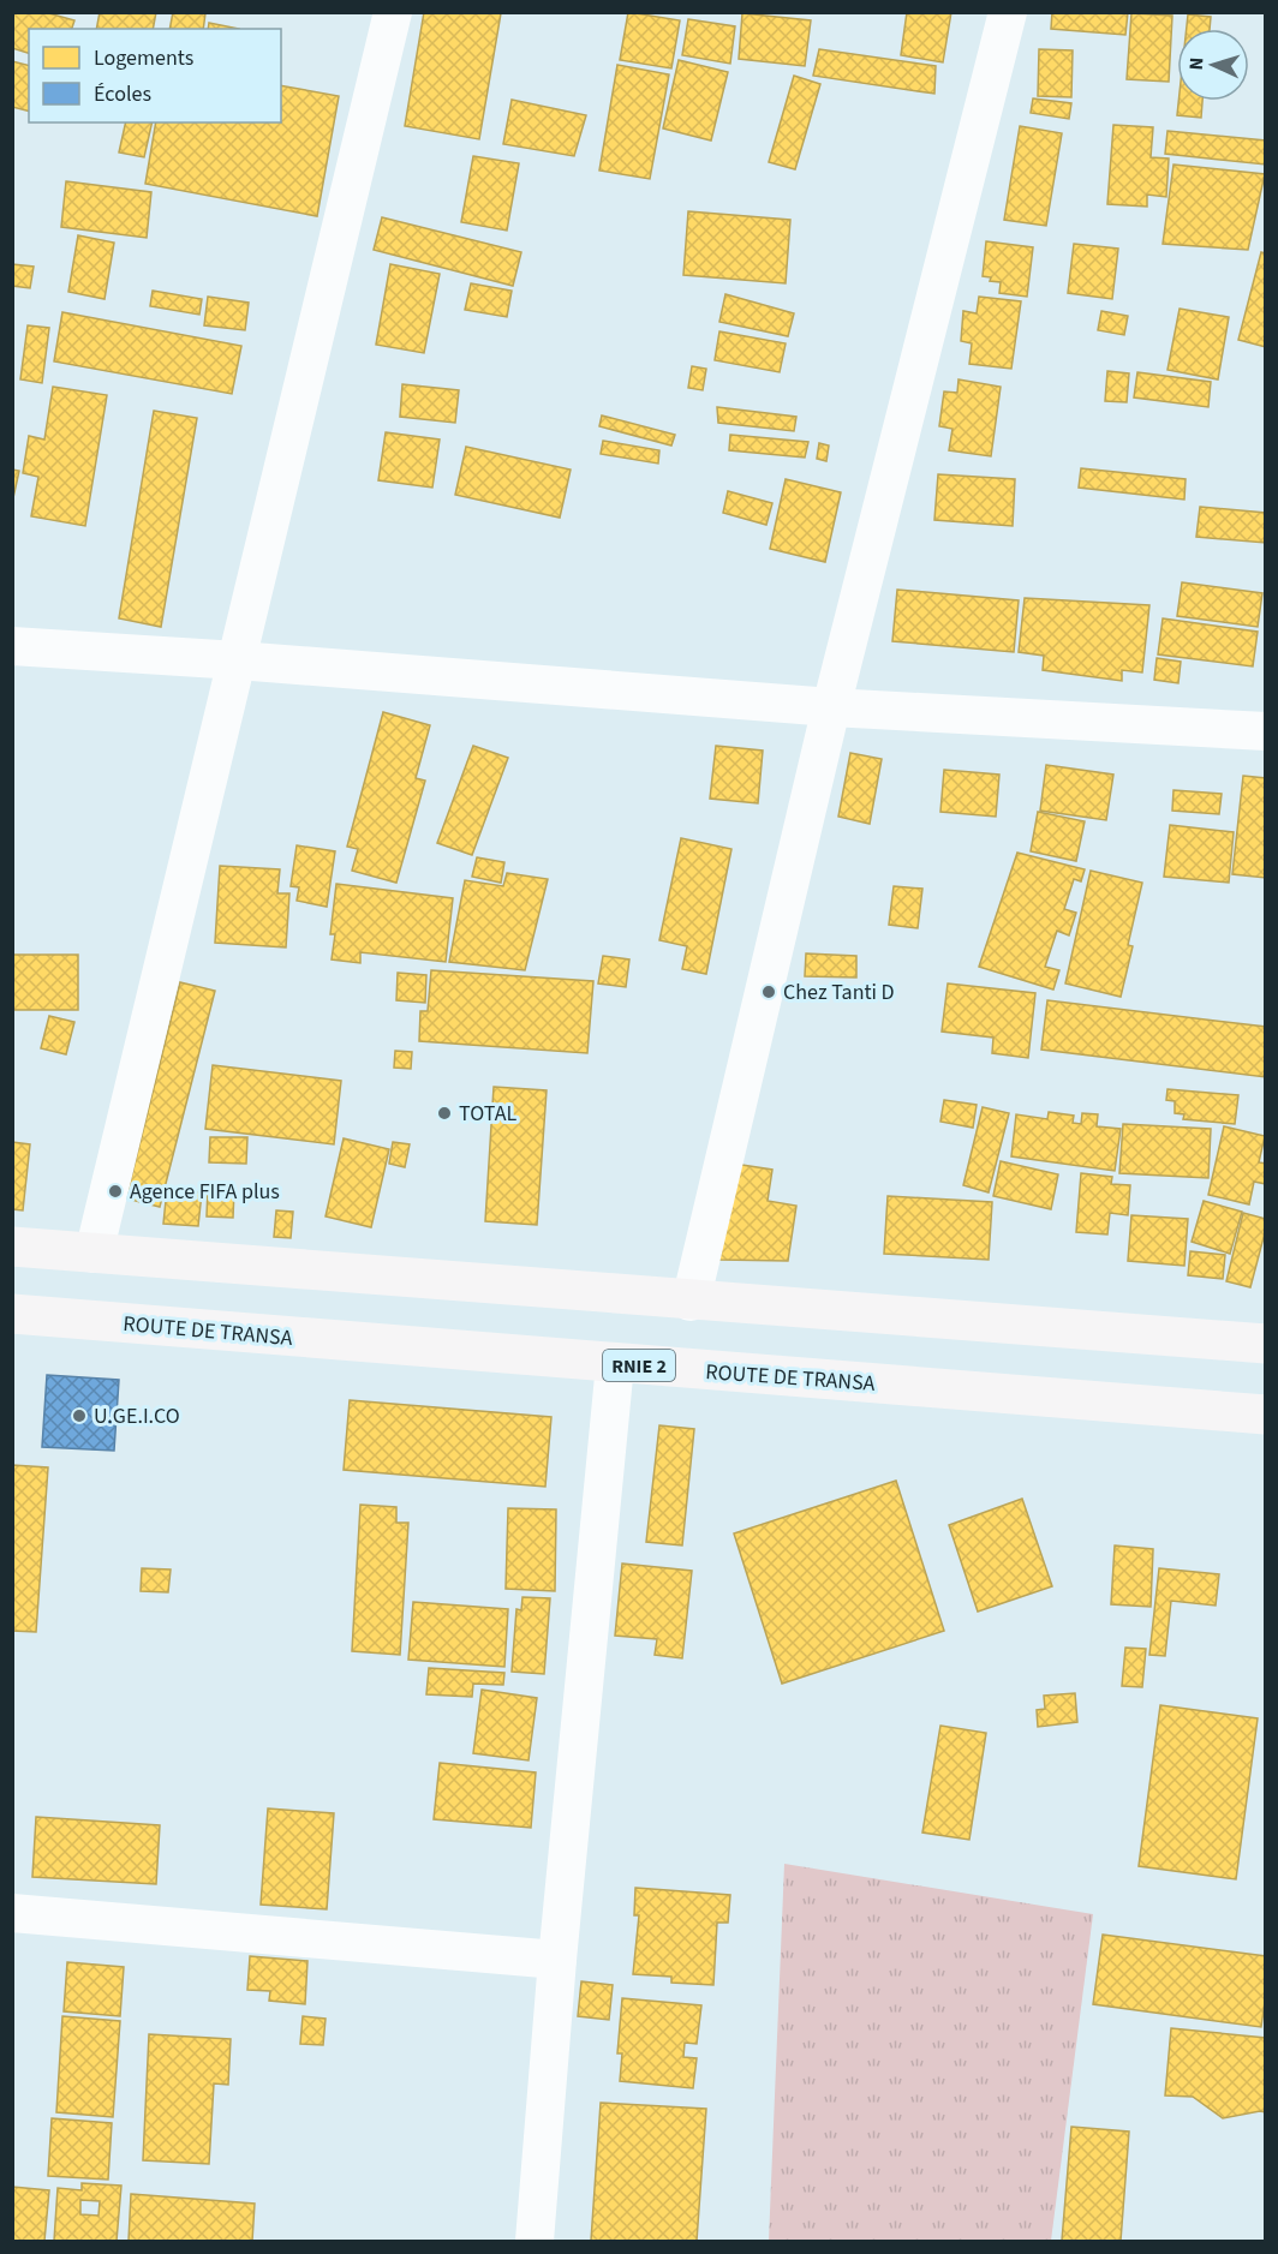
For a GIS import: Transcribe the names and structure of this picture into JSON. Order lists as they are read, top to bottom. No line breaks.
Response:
{"streets":{"main road":["ROUTE DE TRANSA","RNIE 2"]},"places":["Chez Tanti D","TOTAL","Agence FIFA plus","U.GE.I.CO"],"legend":["Logements","Écoles"],"north":"left"}
